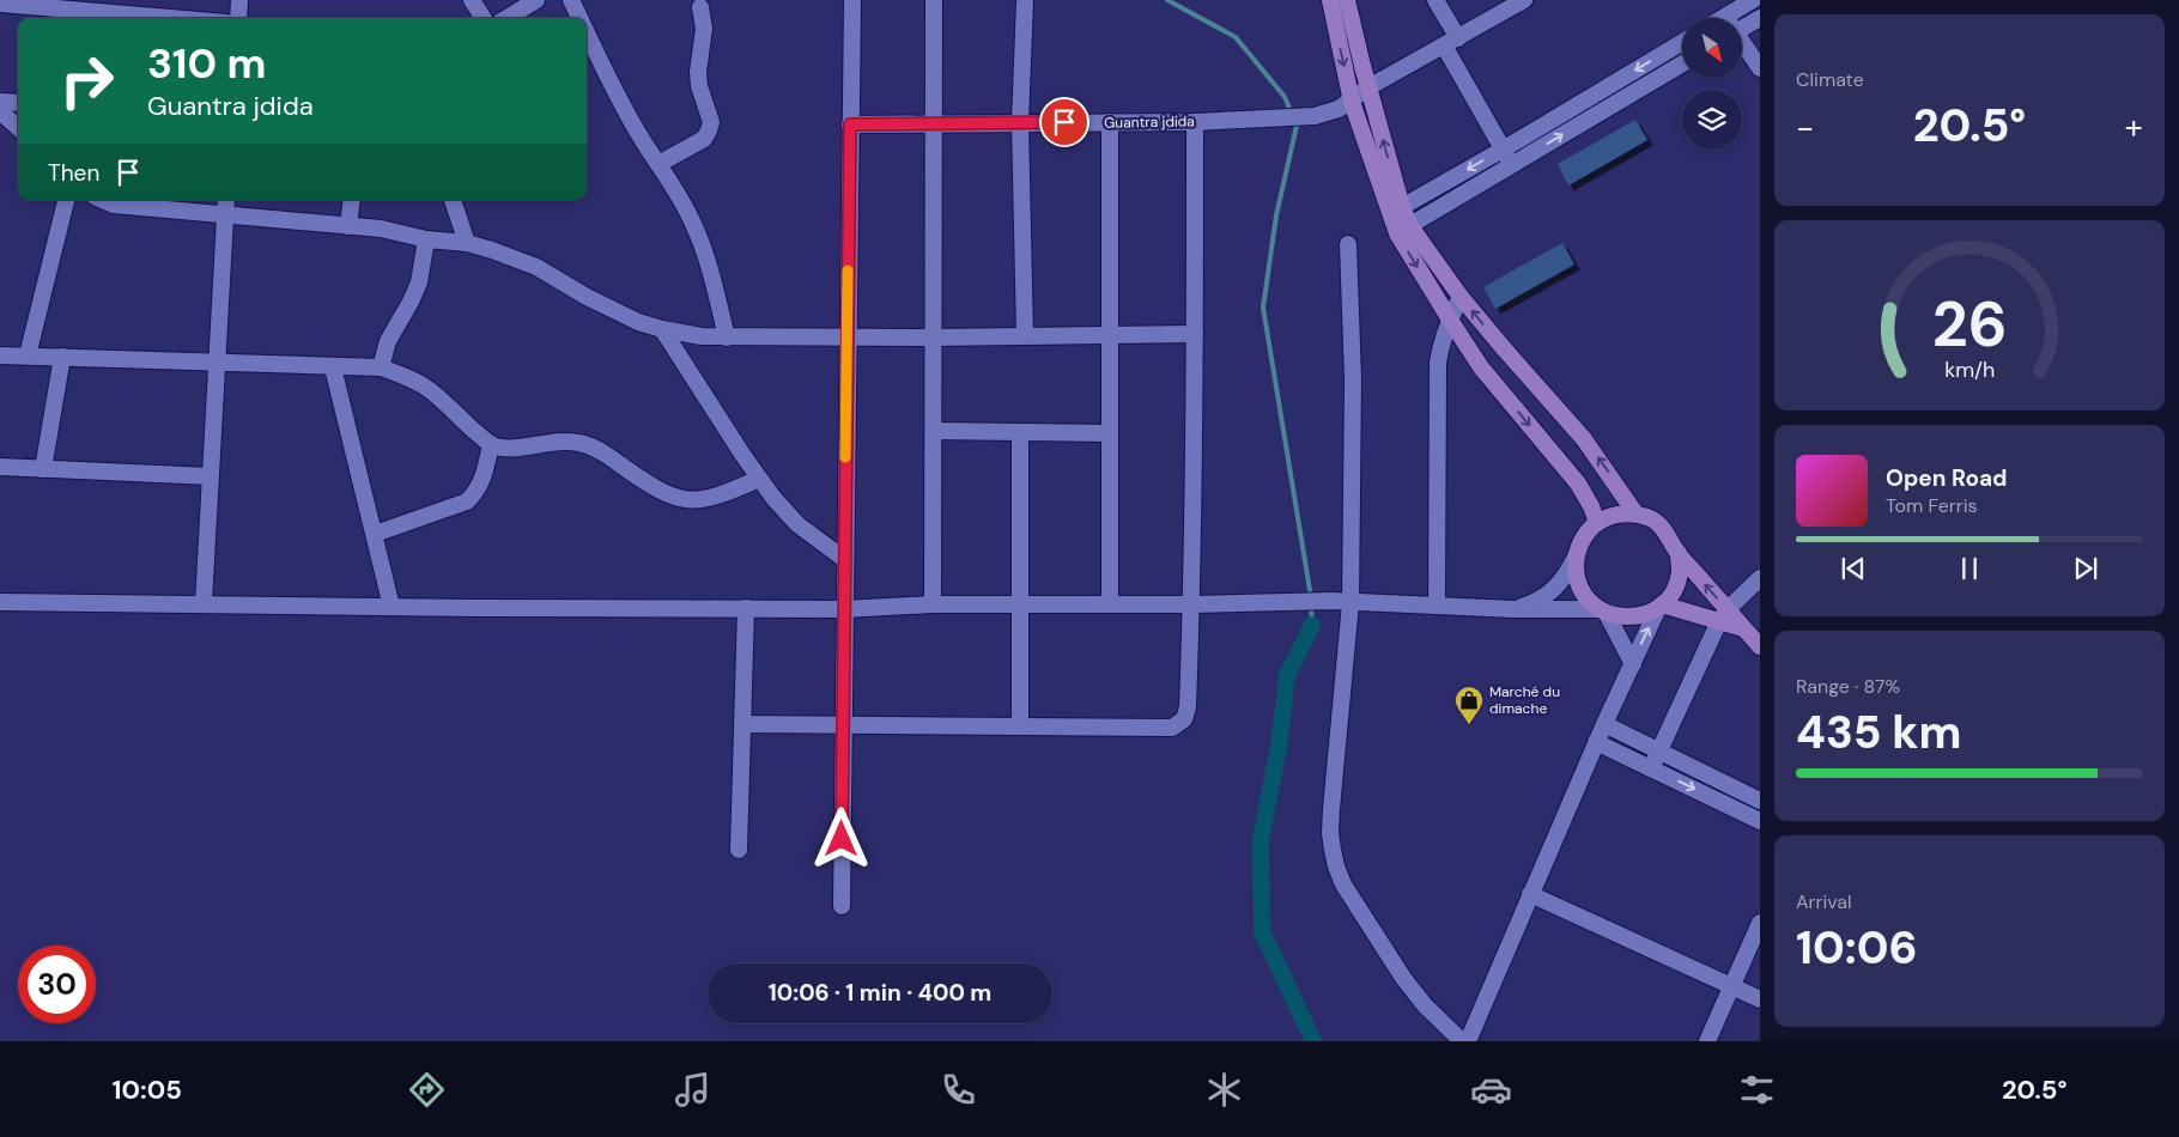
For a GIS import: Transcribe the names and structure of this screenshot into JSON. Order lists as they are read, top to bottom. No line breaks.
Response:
{"streets":{"street":["Guantra jdida"]},"places":{"shop":["Marché du dimache"]},"north":"bottom right","page":{"tile":["Climate",["Range · 87%","435 km"],["Arrival","10:06"]],"turn":["310 m","Guantra jdida"],"heat":["−","20.5°","+"],"then":"Then","song":["Open Road","Tom Ferris"],"limit":"30","trip":"10:06 · 1 min · 400 m","tabs":["10:05","20.5°"],"gauge":["26","km/h"]}}
